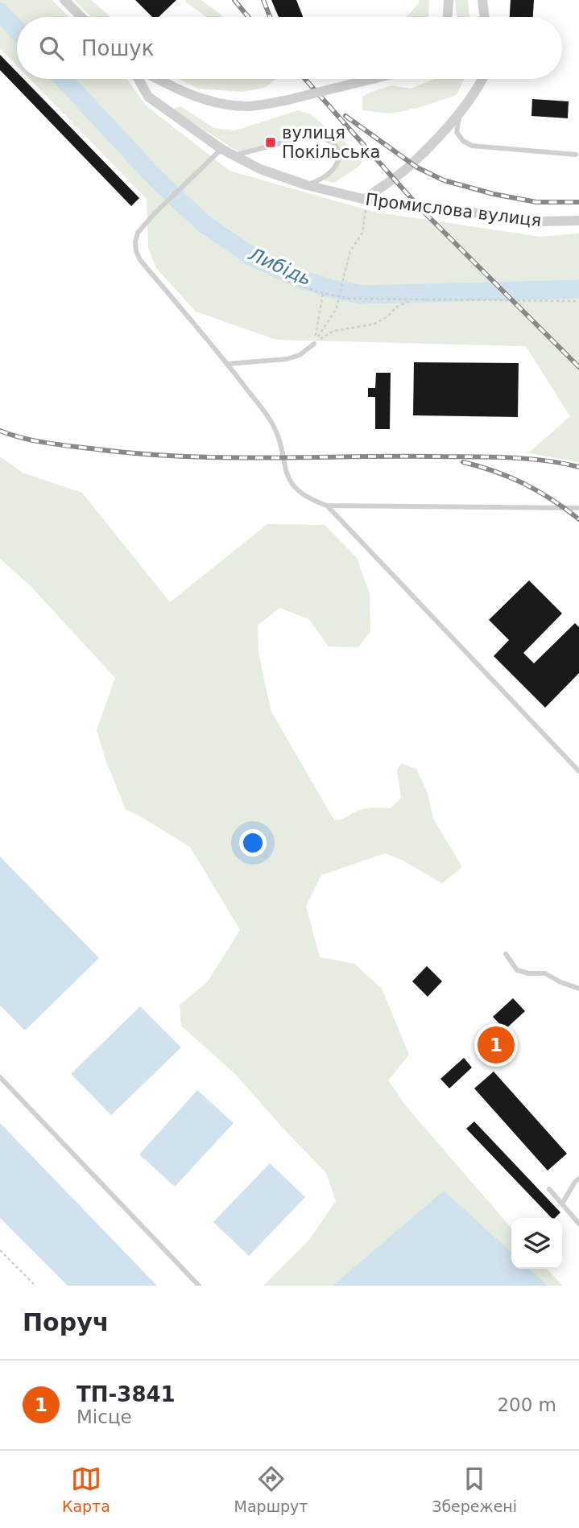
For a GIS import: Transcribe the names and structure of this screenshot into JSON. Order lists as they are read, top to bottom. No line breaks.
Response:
{"streets":{"street":["Промислова вулиця"]},"water":["Либідь"],"places":{"transit":["вулиця Покільська"]},"page":{"search":"Пошук","pins":"1","heading":"Поруч","list":[{"mark":"1","name":"ТП-3841","note":"Місце","value":"200 m"}],"nav":["Карта","Маршрут","Збережені"]}}
